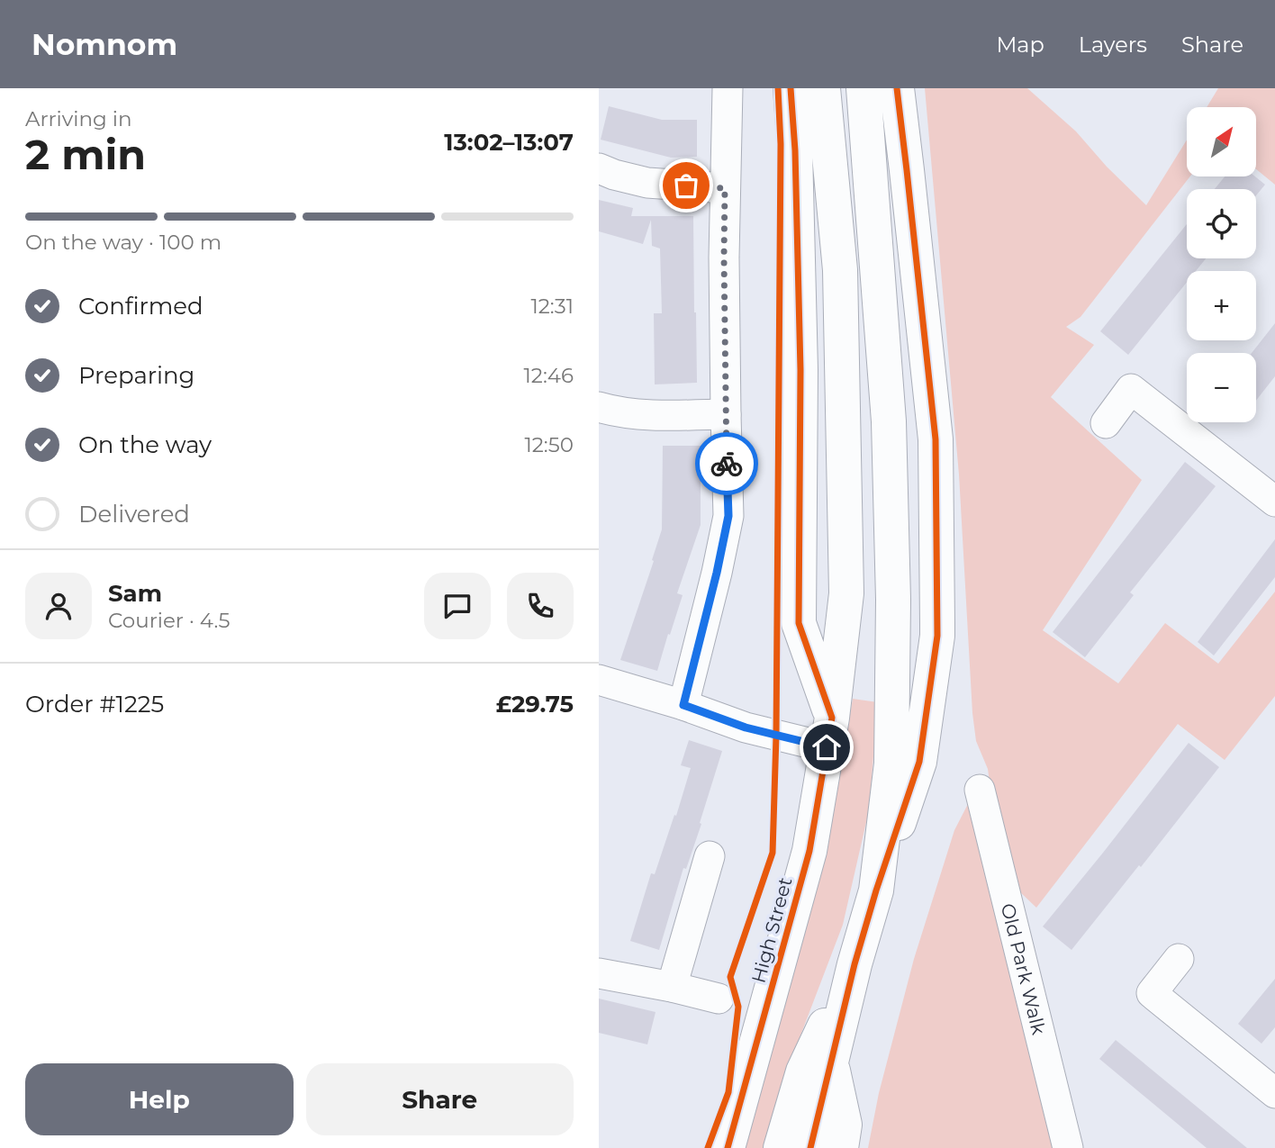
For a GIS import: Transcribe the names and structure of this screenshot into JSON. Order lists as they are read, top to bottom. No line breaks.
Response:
{"streets":{"highway":["High Street"],"street":["Old Park Walk"]},"north":"top right","page":{"header":"Nomnom","nav":["Map","Layers","Share"],"heading":["2 min","Arriving in","13:02–13:07"],"panel":["Sam","Courier · 4.5","Order #1225","£29.75"],"map_buttons":["+","−"],"bar":"On the way · 100 m","list":[["Confirmed","12:31"],["Preparing","12:46"],["On the way","12:50"],"Delivered"],"buttons":["Help","Share"]}}
